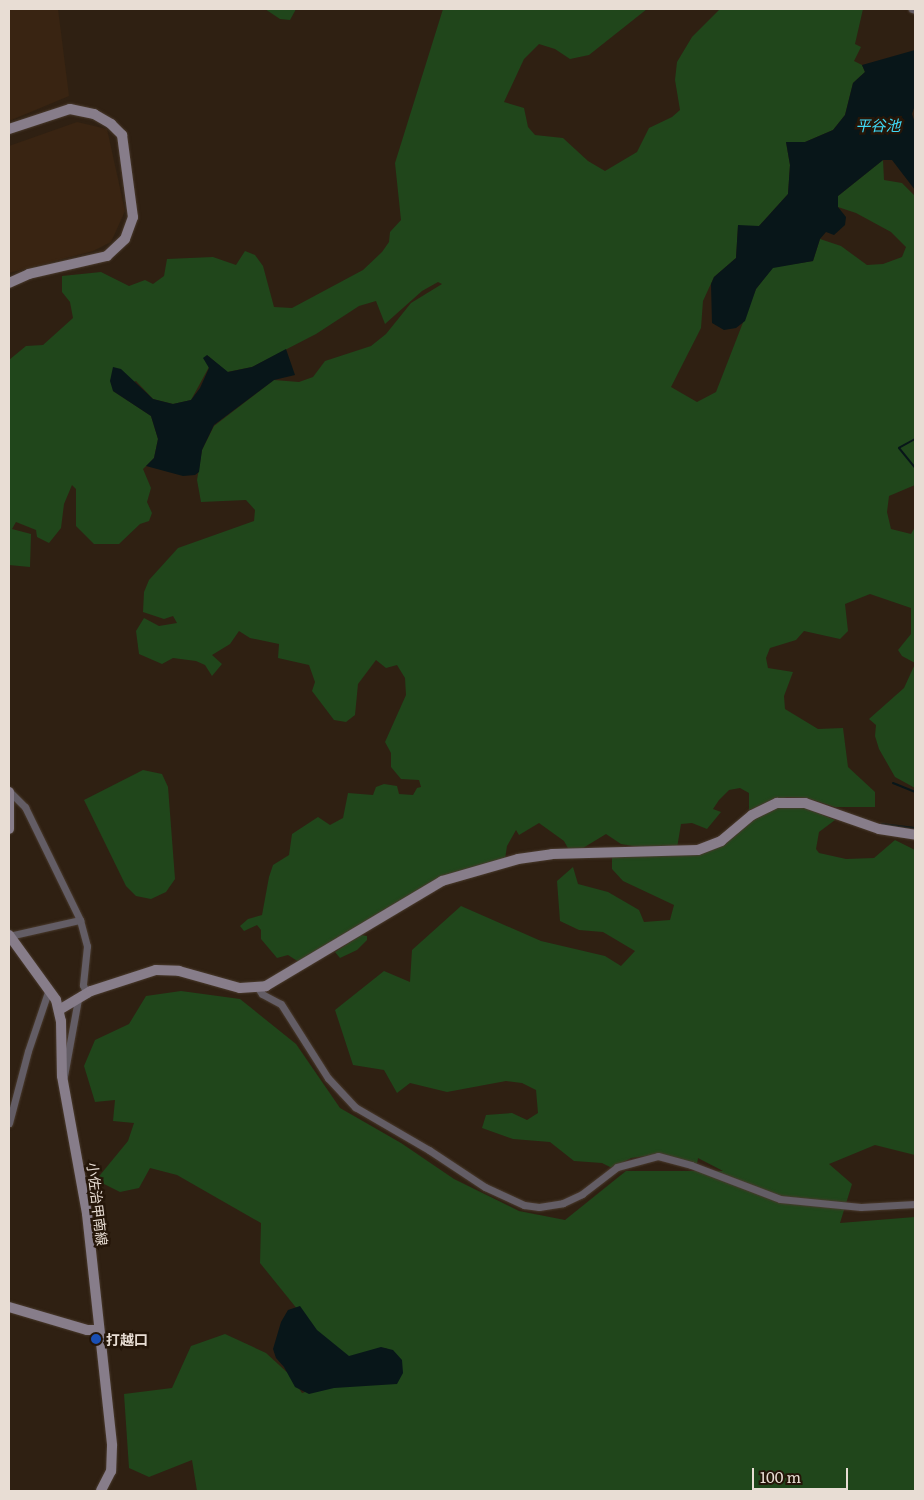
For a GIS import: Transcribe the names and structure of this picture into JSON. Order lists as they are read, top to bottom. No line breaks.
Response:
{"streets":{"street":["小佐治甲南線"]},"water":["平谷池"],"places":["打越口"],"scale_bar":"100 m"}
